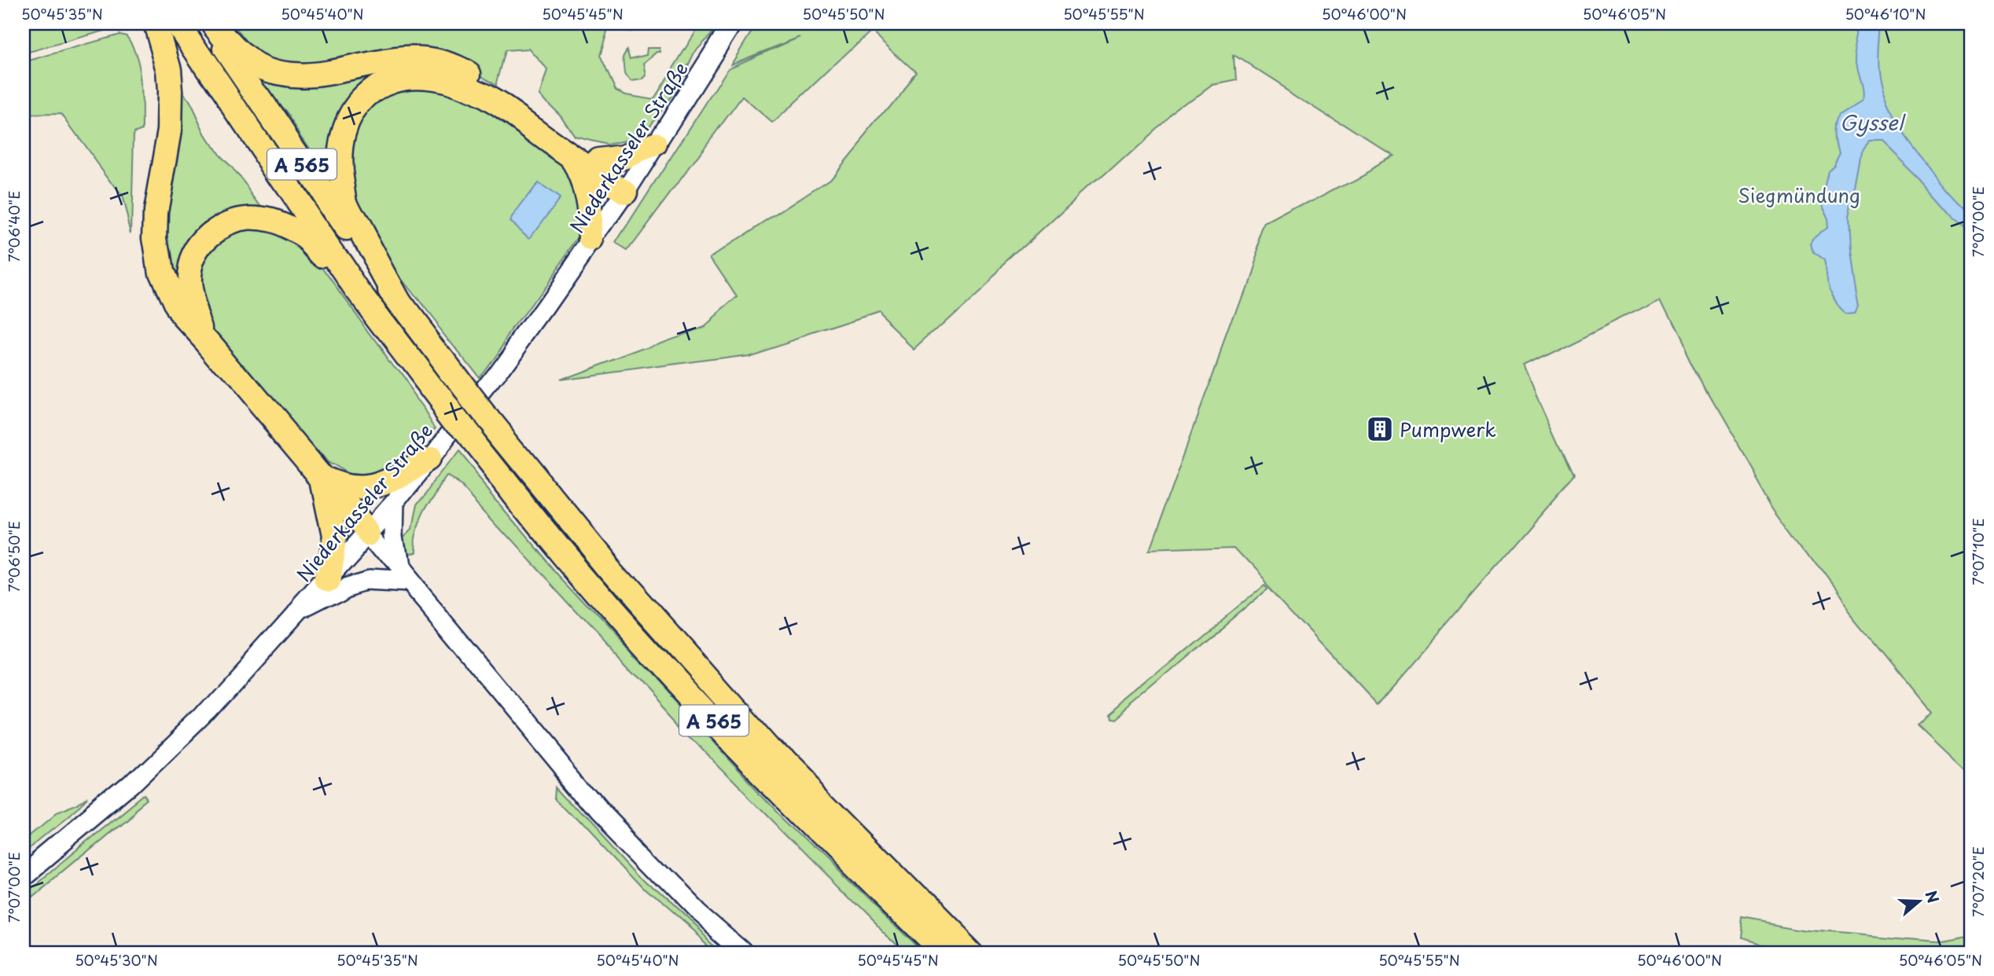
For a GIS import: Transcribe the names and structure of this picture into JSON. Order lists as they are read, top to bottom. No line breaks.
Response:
{"streets":{"highway":["A 565"],"main road":["Niederkasseler Straße"]},"water":["Gyssel"],"parks":["Siegmündung"],"places":{"building":["Pumpwerk"]},"north":"right","coordinates":["50°45'35\"N","50°45'40\"N","50°45'45\"N","50°45'50\"N","50°45'55\"N","50°46'00\"N","50°46'05\"N","50°46'10\"N","7°07'00\"E","7°06'40\"E","7°07'10\"E","7°06'50\"E","7°07'20\"E","50°45'30\"N"]}
